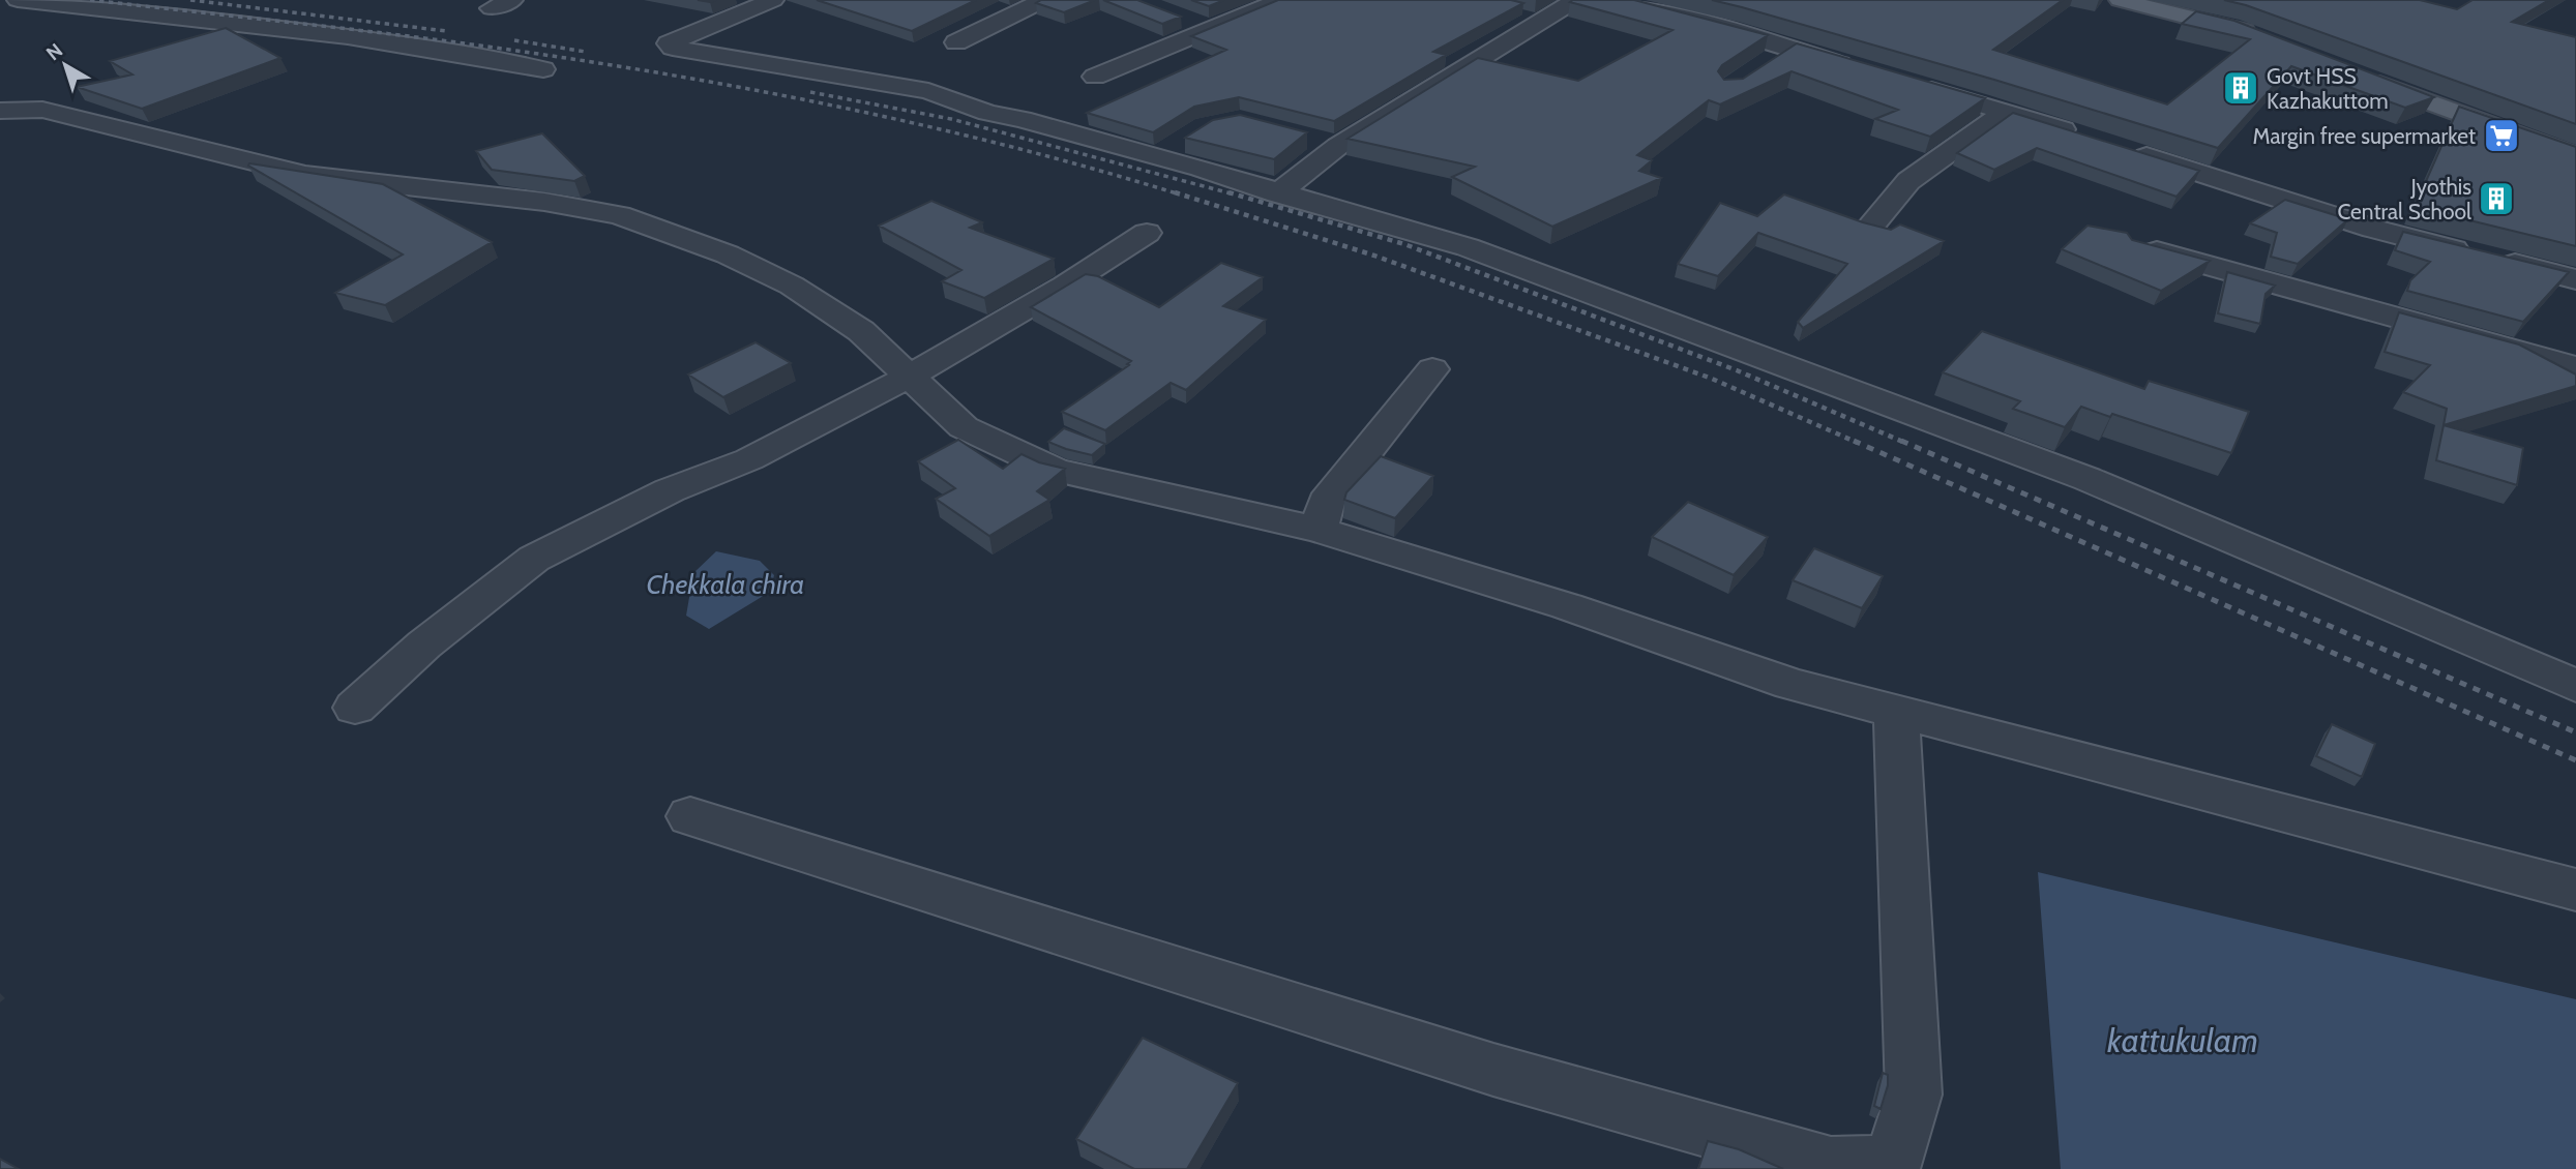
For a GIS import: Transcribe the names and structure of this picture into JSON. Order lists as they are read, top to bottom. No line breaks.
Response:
{"water":["Chekkala chira","kattukulam"],"places":{"building":["Govt HSS Kazhakuttom","Jyothis Central School"],"supermarket":["Margin free supermarket"]},"north":"top left"}
